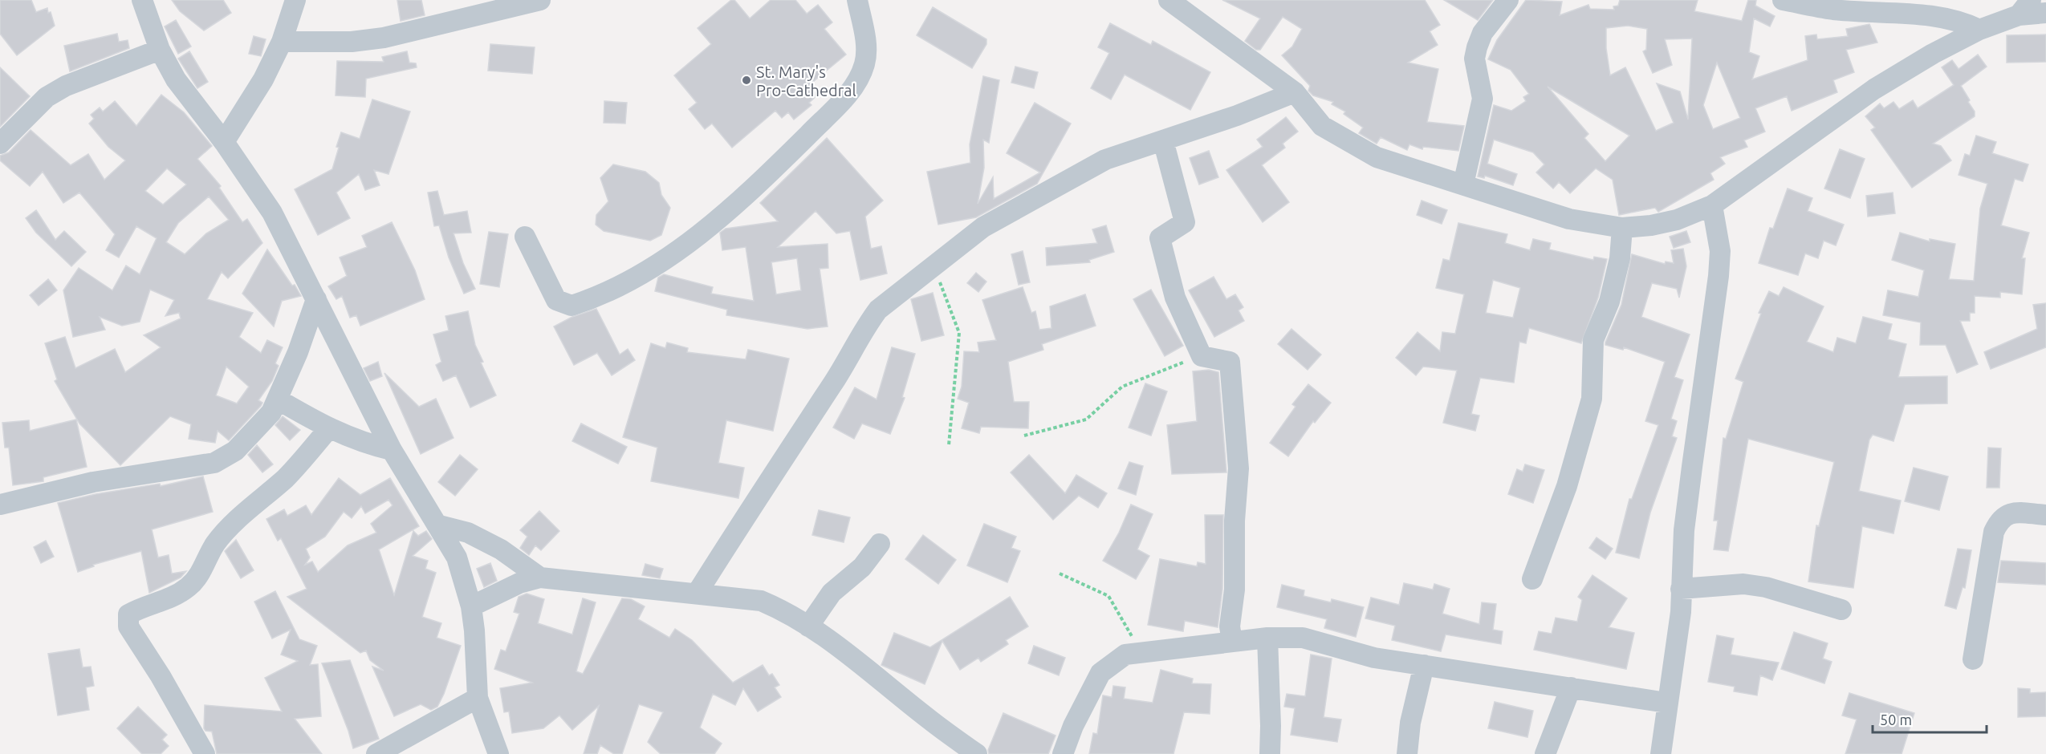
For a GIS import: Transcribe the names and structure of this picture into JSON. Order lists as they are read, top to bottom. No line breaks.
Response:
{"places":["St. Mary's Pro-Cathedral"],"scale_bar":"50 m"}
